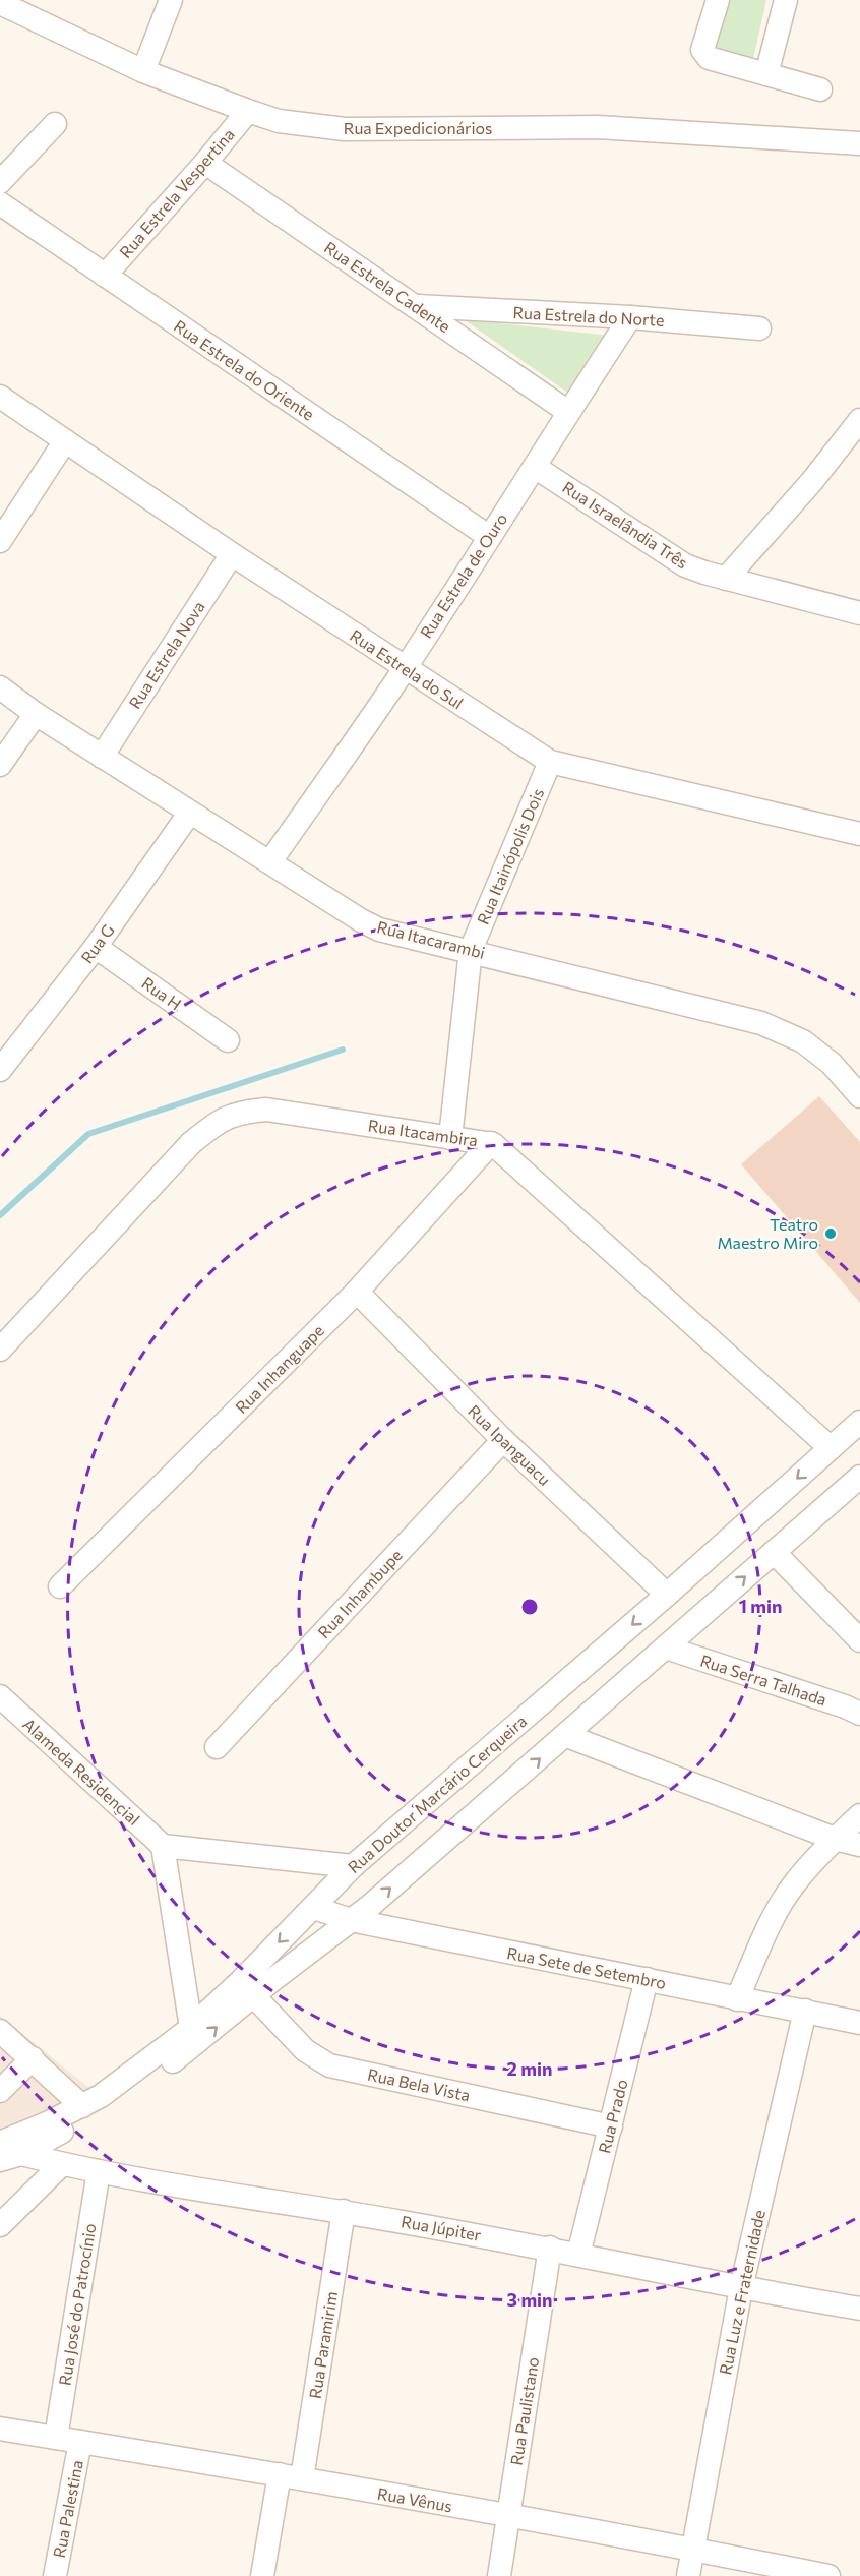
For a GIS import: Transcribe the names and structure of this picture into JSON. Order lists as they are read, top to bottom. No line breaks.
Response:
{"streets":{"street":["Rua Expedicionários","Rua Estrela Vespertina","Rua Estrela Cadente","Rua Estrela do Norte","Rua Estrela do Oriente","Rua Israelândia Três","Rua Estrela de Ouro","Rua Estrela Nova","Rua Estrela do Sul","Rua Itainópolis Dois","Rua Itacarambi","Rua G","Rua H","Rua Itacambira","Rua Inhanguape","Rua Ipanguacu","Rua Inhambupe","Rua Serra Talhada","Alameda Residencial","Rua Doutor Marcário Cerqueira","Rua Sete de Setembro","Rua Bela Vista","Rua Prado","Rua Júpiter","Rua Luz e Fraternidade","Rua José do Patrocínio","Rua Paramirim","Rua Paulistano","Rua Vênus","Rua Palestina"]},"crossings":[["Rua Expedicionários","Rua Estrela Vespertina"],["Rua Estrela Vespertina","Rua Estrela Cadente"],["Rua Estrela Vespertina","Rua Estrela do Oriente"],["Rua Estrela Cadente","Rua Estrela do Norte"],["Rua Estrela Cadente","Rua Estrela de Ouro"],["Rua Estrela do Norte","Rua Estrela de Ouro"],["Rua Estrela do Oriente","Rua Estrela de Ouro"],["Rua Israelândia Três","Rua Estrela de Ouro"],["Rua Estrela de Ouro","Rua Estrela do Sul"],["Rua Estrela de Ouro","Rua Itacarambi"],["Rua Estrela Nova","Rua Estrela do Sul"],["Rua Estrela Nova","Rua Itacarambi"],["Rua Estrela do Sul","Rua Itainópolis Dois"],["Rua Itainópolis Dois","Rua Itacarambi"],["Rua Itainópolis Dois","Rua Itacambira"],["Rua Itacarambi","Rua G"],["Rua G","Rua H"],["Rua Itacambira","Rua Inhanguape"],["Rua Itacambira","Rua Doutor Marcário Cerqueira"],["Rua Inhanguape","Rua Ipanguacu"],["Rua Ipanguacu","Rua Inhambupe"],["Rua Ipanguacu","Rua Doutor Marcário Cerqueira"],["Rua Doutor Marcário Cerqueira","Rua Sete de Setembro"],["Rua Sete de Setembro","Rua Prado"],["Rua Sete de Setembro","Rua Luz e Fraternidade"],["Rua Bela Vista","Rua Prado"],["Rua Prado","Rua Júpiter"],["Rua Júpiter","Rua Luz e Fraternidade"],["Rua Júpiter","Rua José do Patrocínio"],["Rua Júpiter","Rua Paramirim"],["Rua Júpiter","Rua Paulistano"],["Rua Luz e Fraternidade","Rua Vênus"],["Rua José do Patrocínio","Rua Vênus"],["Rua Paramirim","Rua Vênus"],["Rua Paulistano","Rua Vênus"],["Rua Vênus","Rua Palestina"]],"places":["Teatro Maestro Miro"],"rings":["1 min","2 min","3 min"]}
